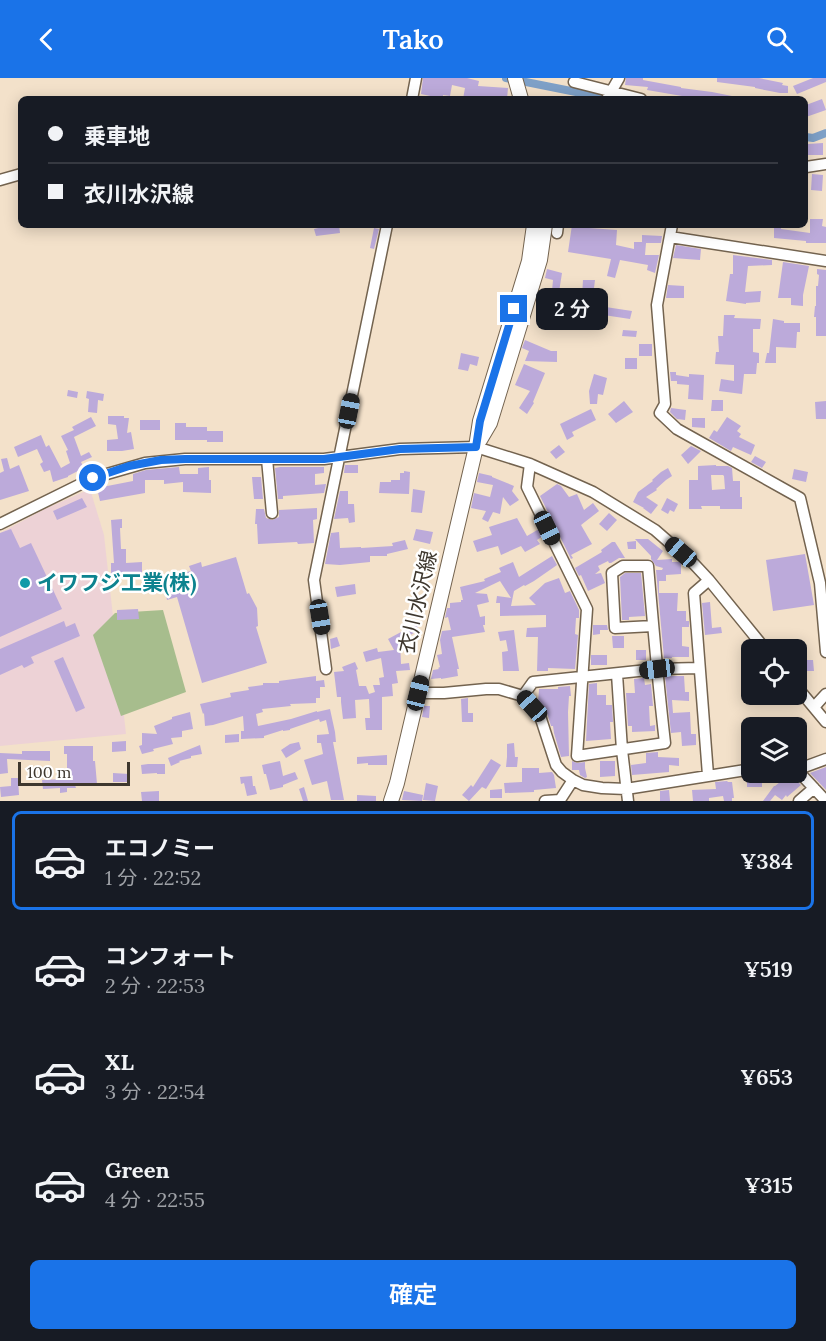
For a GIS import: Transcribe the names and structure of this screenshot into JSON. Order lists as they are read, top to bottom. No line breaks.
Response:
{"streets":{"main road":["衣川水沢線"]},"places":["イワフジ工業(株)"],"scale_bar":"100 m","page":{"header":"Tako","banner":["乗車地","衣川水沢線"],"bubble":"2 分","scale":"100 m","list":[{"name":"エコノミー","note":"1 分 · 22:52","value":"¥384"},{"name":"コンフォート","note":"2 分 · 22:53","value":"¥519"},{"name":"XL","note":"3 分 · 22:54","value":"¥653"},{"name":"Green","note":"4 分 · 22:55","value":"¥315"}],"buttons":"確定"}}
